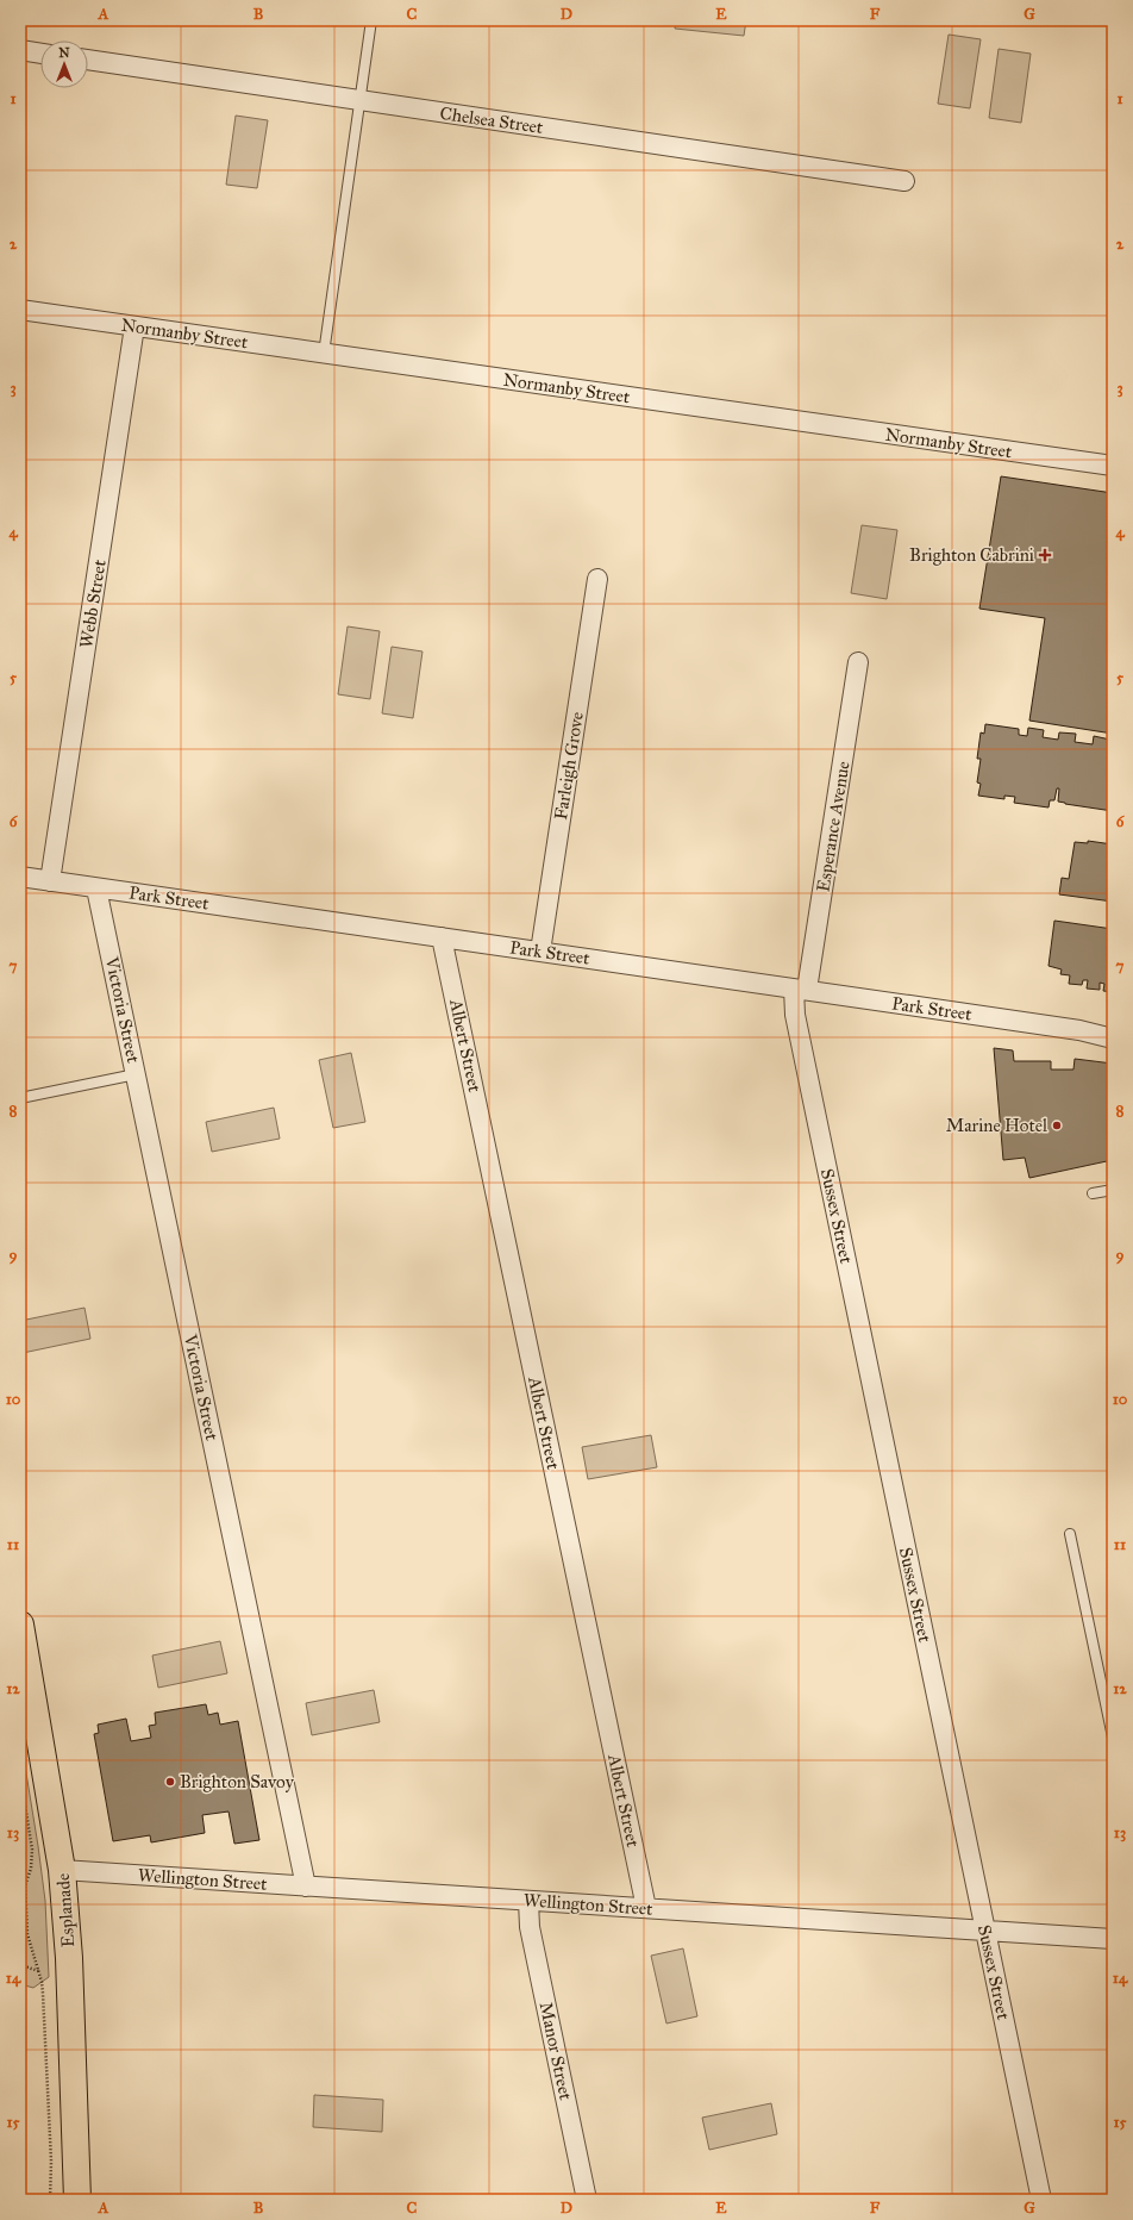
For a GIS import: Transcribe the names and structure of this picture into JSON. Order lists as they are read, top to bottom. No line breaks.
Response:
{"streets":{"main road":["Esplanade"],"street":["Chelsea Street","Normanby Street","Webb Street","Farleigh Grove","Esperance Avenue","Park Street","Victoria Street","Albert Street","Sussex Street","Wellington Street","Manor Street"]},"crossings":[["Normanby Street","Webb Street"],["Webb Street","Park Street"],["Farleigh Grove","Park Street"],["Esperance Avenue","Park Street"],["Esperance Avenue","Sussex Street"],["Park Street","Victoria Street"],["Park Street","Albert Street"],["Park Street","Sussex Street"],["Victoria Street","Wellington Street"],["Albert Street","Wellington Street"],["Sussex Street","Wellington Street"],["Wellington Street","Esplanade"],["Wellington Street","Manor Street"]],"places":{"health":["Brighton Cabrini"],"other":["Marine Hotel","Brighton Savoy"]},"north":"top","grid":{"columns":["A","B","C","D","E","F","G"],"rows":["1","2","3","4","5","6","7","8","9","10","11","12","13","14","15"]}}
